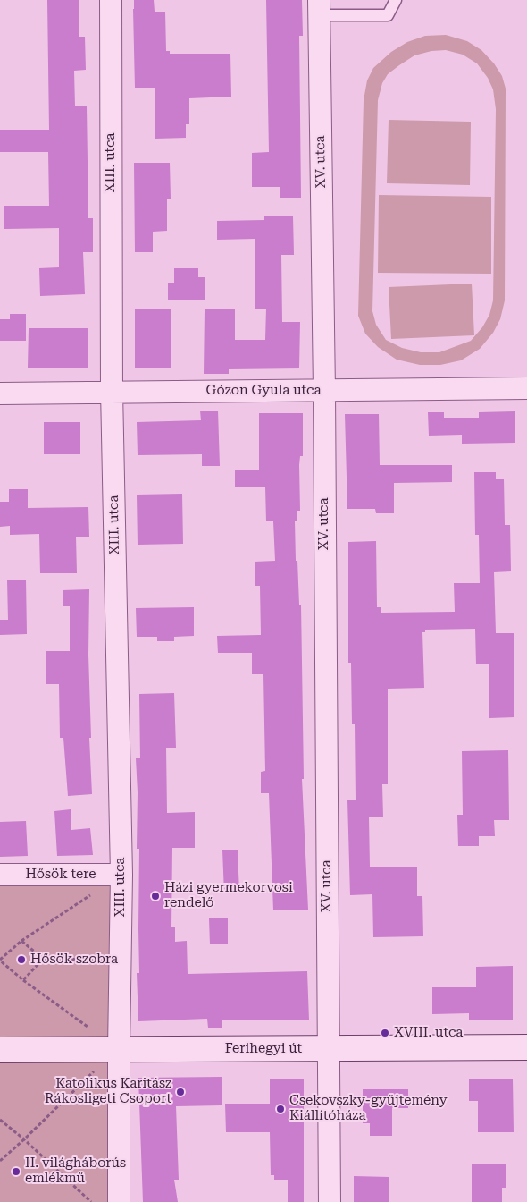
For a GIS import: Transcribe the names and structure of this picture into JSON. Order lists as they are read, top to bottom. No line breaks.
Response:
{"streets":{"street":["XV. utca","XIII. utca","Gózon Gyula utca","Hősök tere","Ferihegyi út"]},"crossings":[["XV. utca","Gózon Gyula utca"],["XV. utca","Ferihegyi út"],["XIII. utca","Gózon Gyula utca"],["XIII. utca","Hősök tere"],["XIII. utca","Ferihegyi út"]],"places":["Házi gyermekorvosi rendelő","Hősök szobra","XVIII. utca","Katolikus Karitász Rákosligeti Csoport","Csekovszky-gyűjtemény Kiállítóháza","II. világháborús emlékmű"]}
